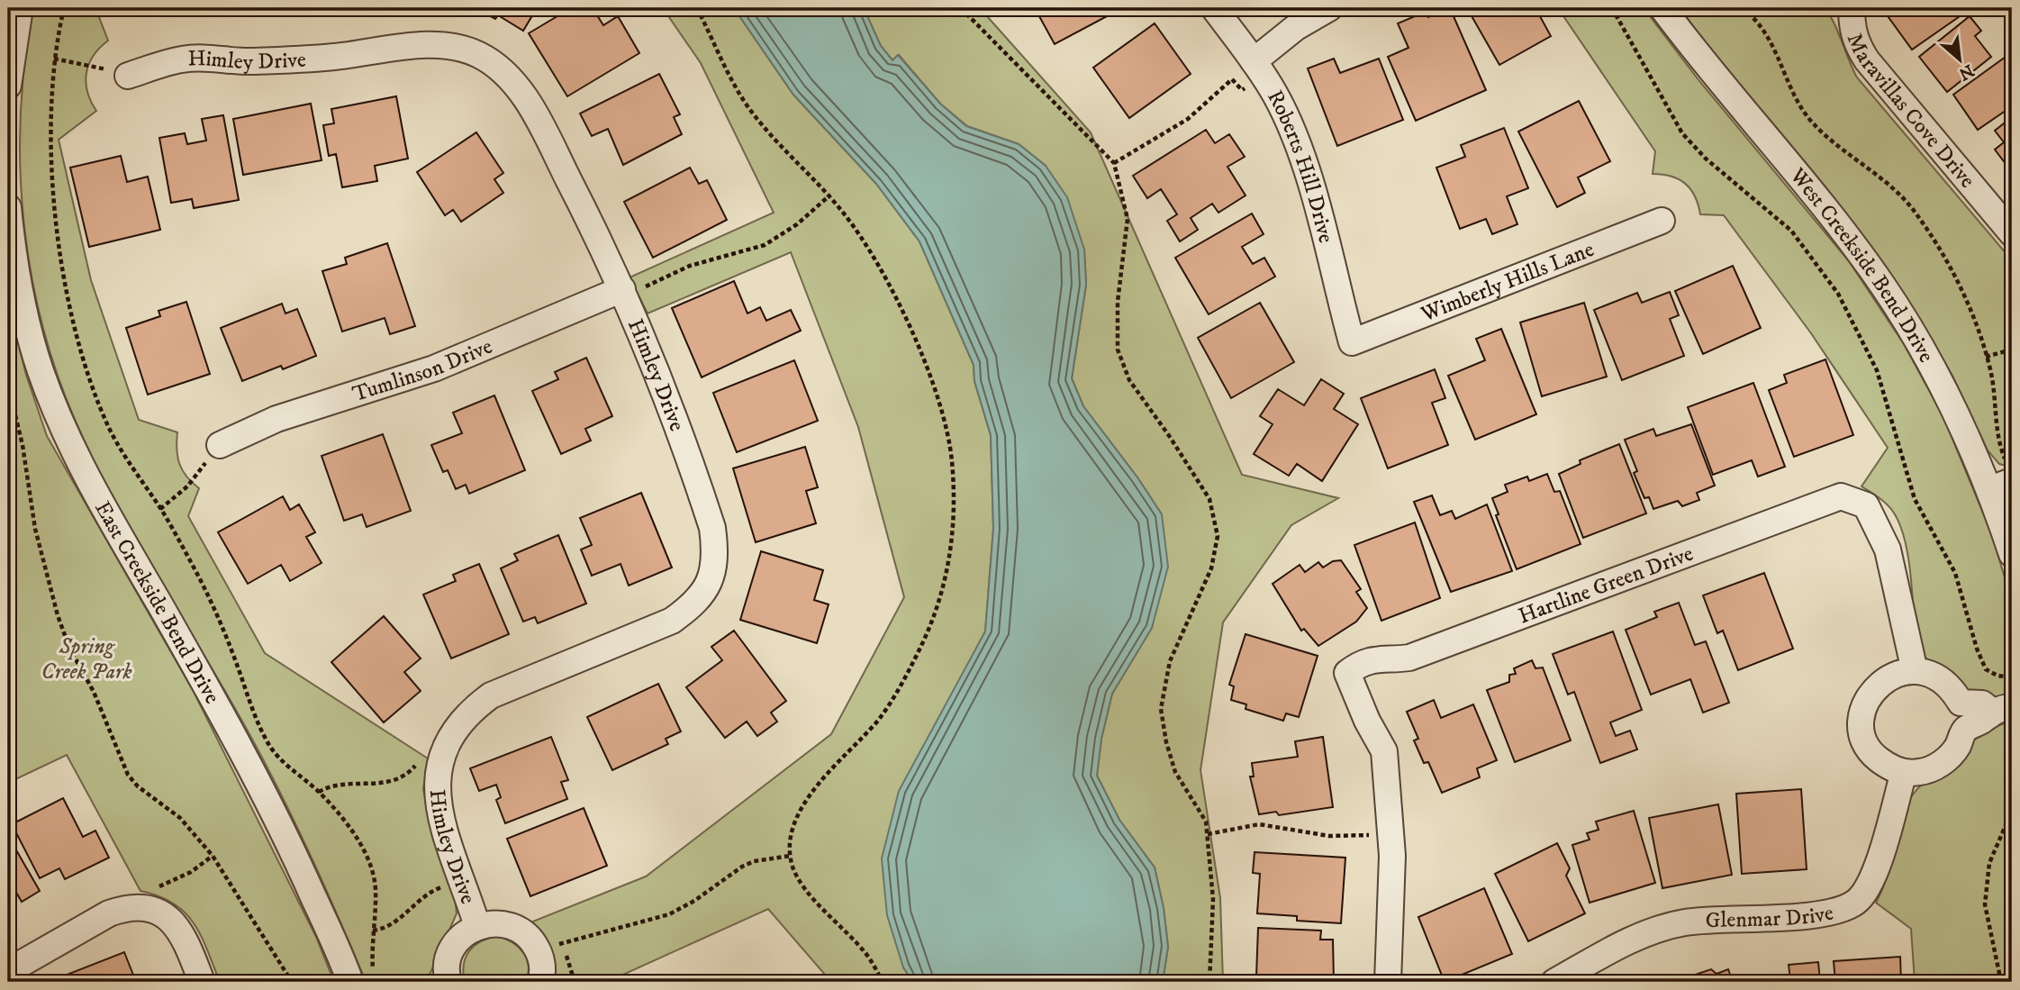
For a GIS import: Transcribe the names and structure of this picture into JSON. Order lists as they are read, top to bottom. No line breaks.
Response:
{"streets":{"street":["Himley Drive","Maravillas Cove Drive","Roberts Hill Drive","West Creekside Bend Drive","Wimberly Hills Lane","Tumlinson Drive","Hartline Green Drive","East Creekside Bend Drive","Glenmar Drive"]},"crossings":[["Himley Drive","Tumlinson Drive"],["Roberts Hill Drive","Wimberly Hills Lane"]],"parks":["Spring Creek Park"],"north":"bottom right"}
